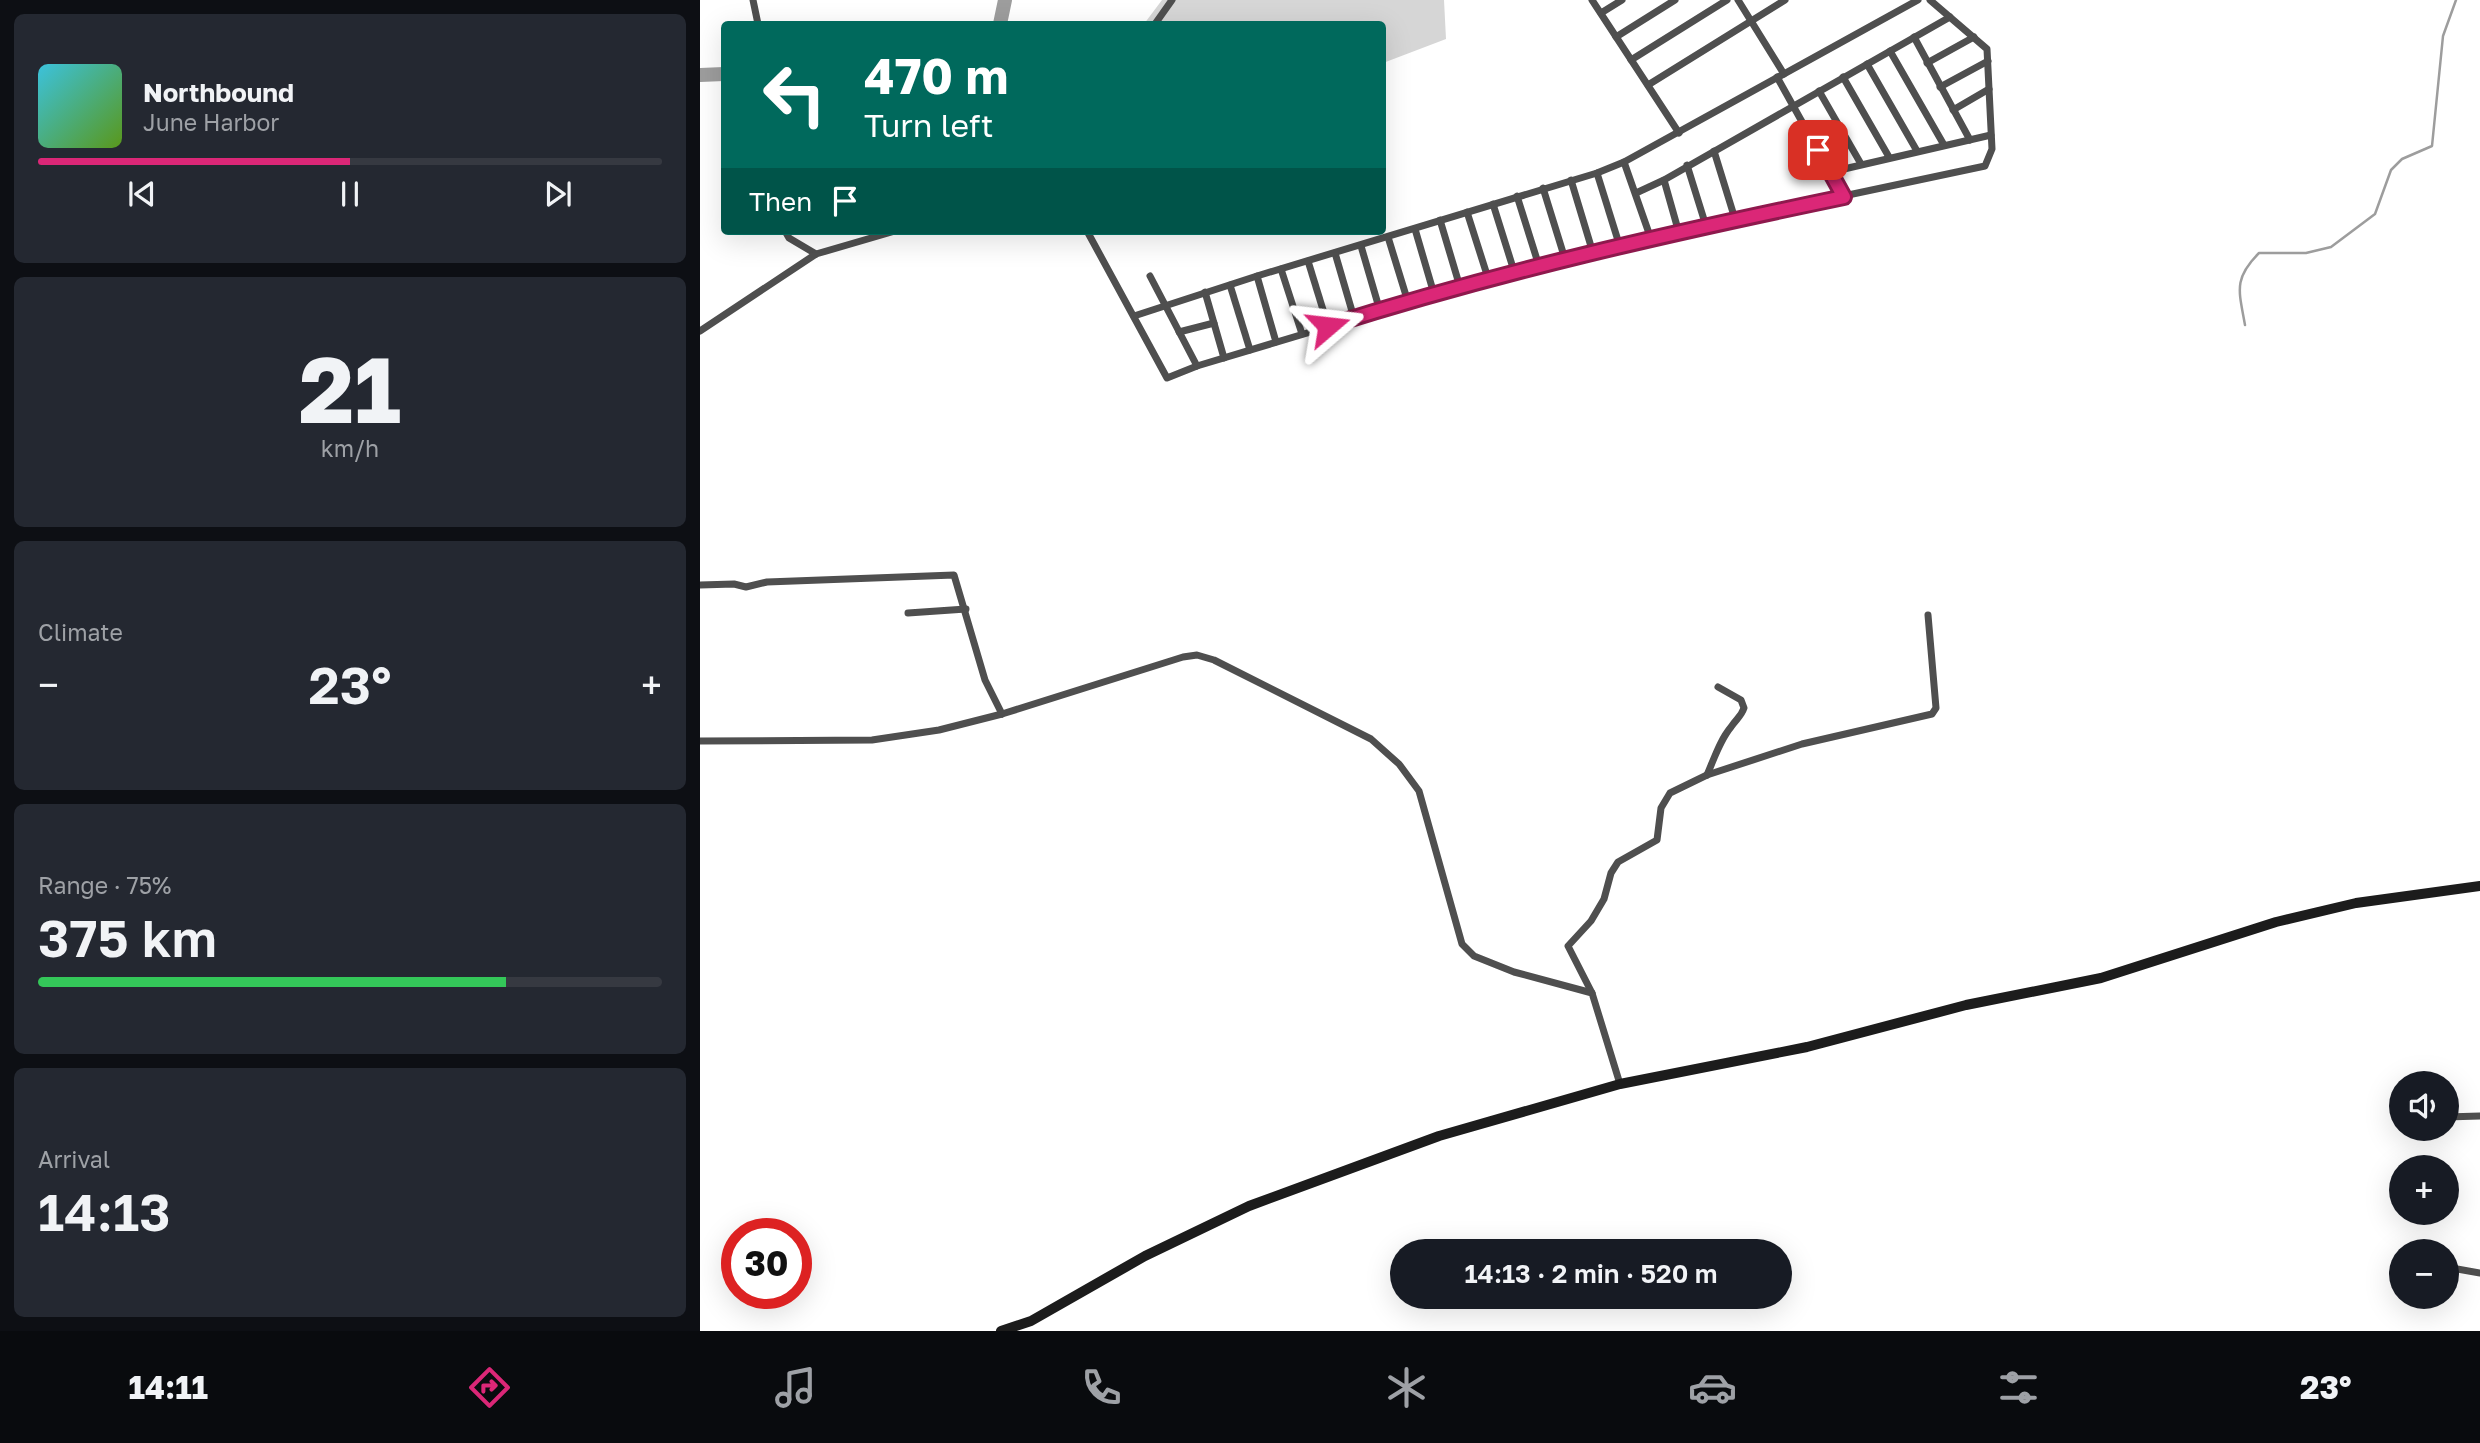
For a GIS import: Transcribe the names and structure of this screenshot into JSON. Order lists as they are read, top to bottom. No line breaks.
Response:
{"page":{"turn":["470 m","Turn left"],"song":["Northbound","June Harbor"],"then":"Then","tile":[["21","km/h"],"Climate",["Range · 75%","375 km"],["Arrival","14:13"]],"heat":["−","23°","+"],"map_buttons":["+","−"],"limit":"30","trip":"14:13 · 2 min · 520 m","tabs":["14:11","23°"]}}
